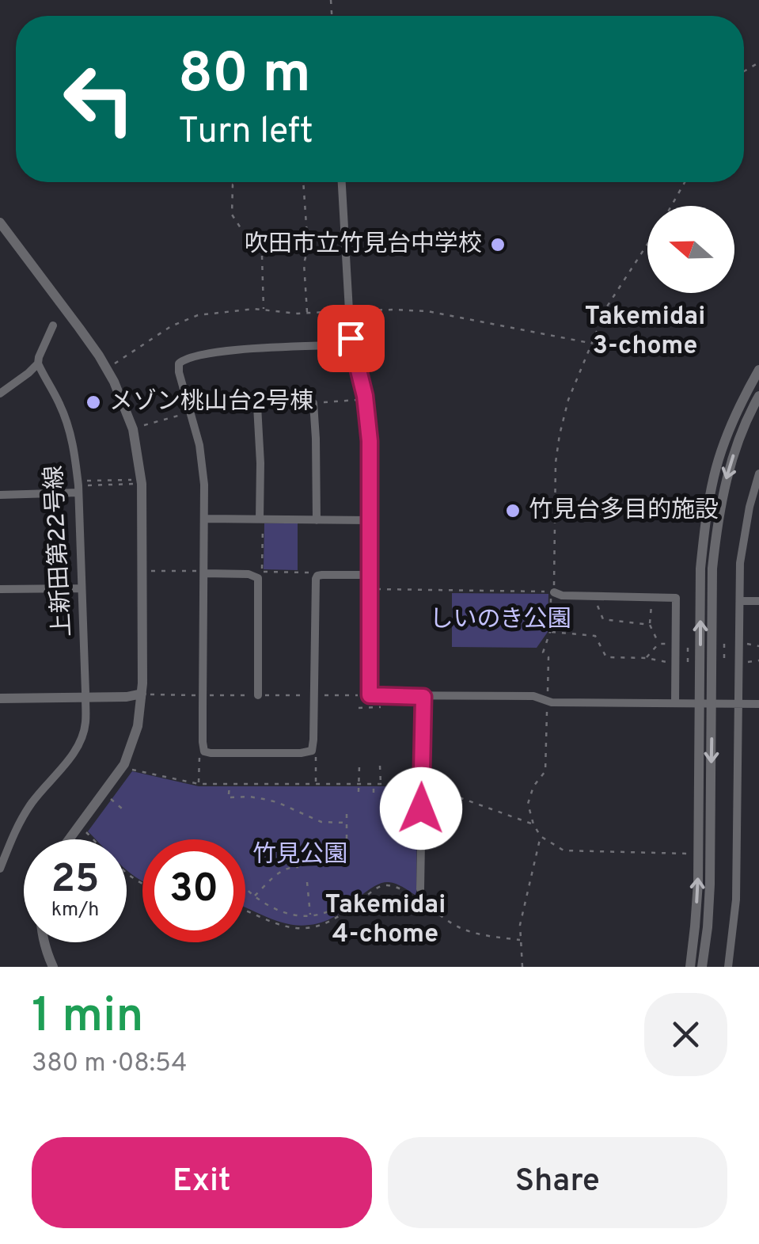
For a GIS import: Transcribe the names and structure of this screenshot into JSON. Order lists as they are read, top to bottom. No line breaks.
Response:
{"streets":{"street":["上新田第22号線"]},"districts":["Takemidai 3-chome","Takemidai 4-chome"],"parks":["しいのき公園","竹見公園"],"places":["吹田市立竹見台中学校","メゾン桃山台2号棟","竹見台多目的施設"],"north":"left","page":{"turn":["80 m","Turn left"],"speed":"25 km/h","limit":"30","heading":["1 min","380 m · 08:54"],"buttons":["Exit","Share"]}}
